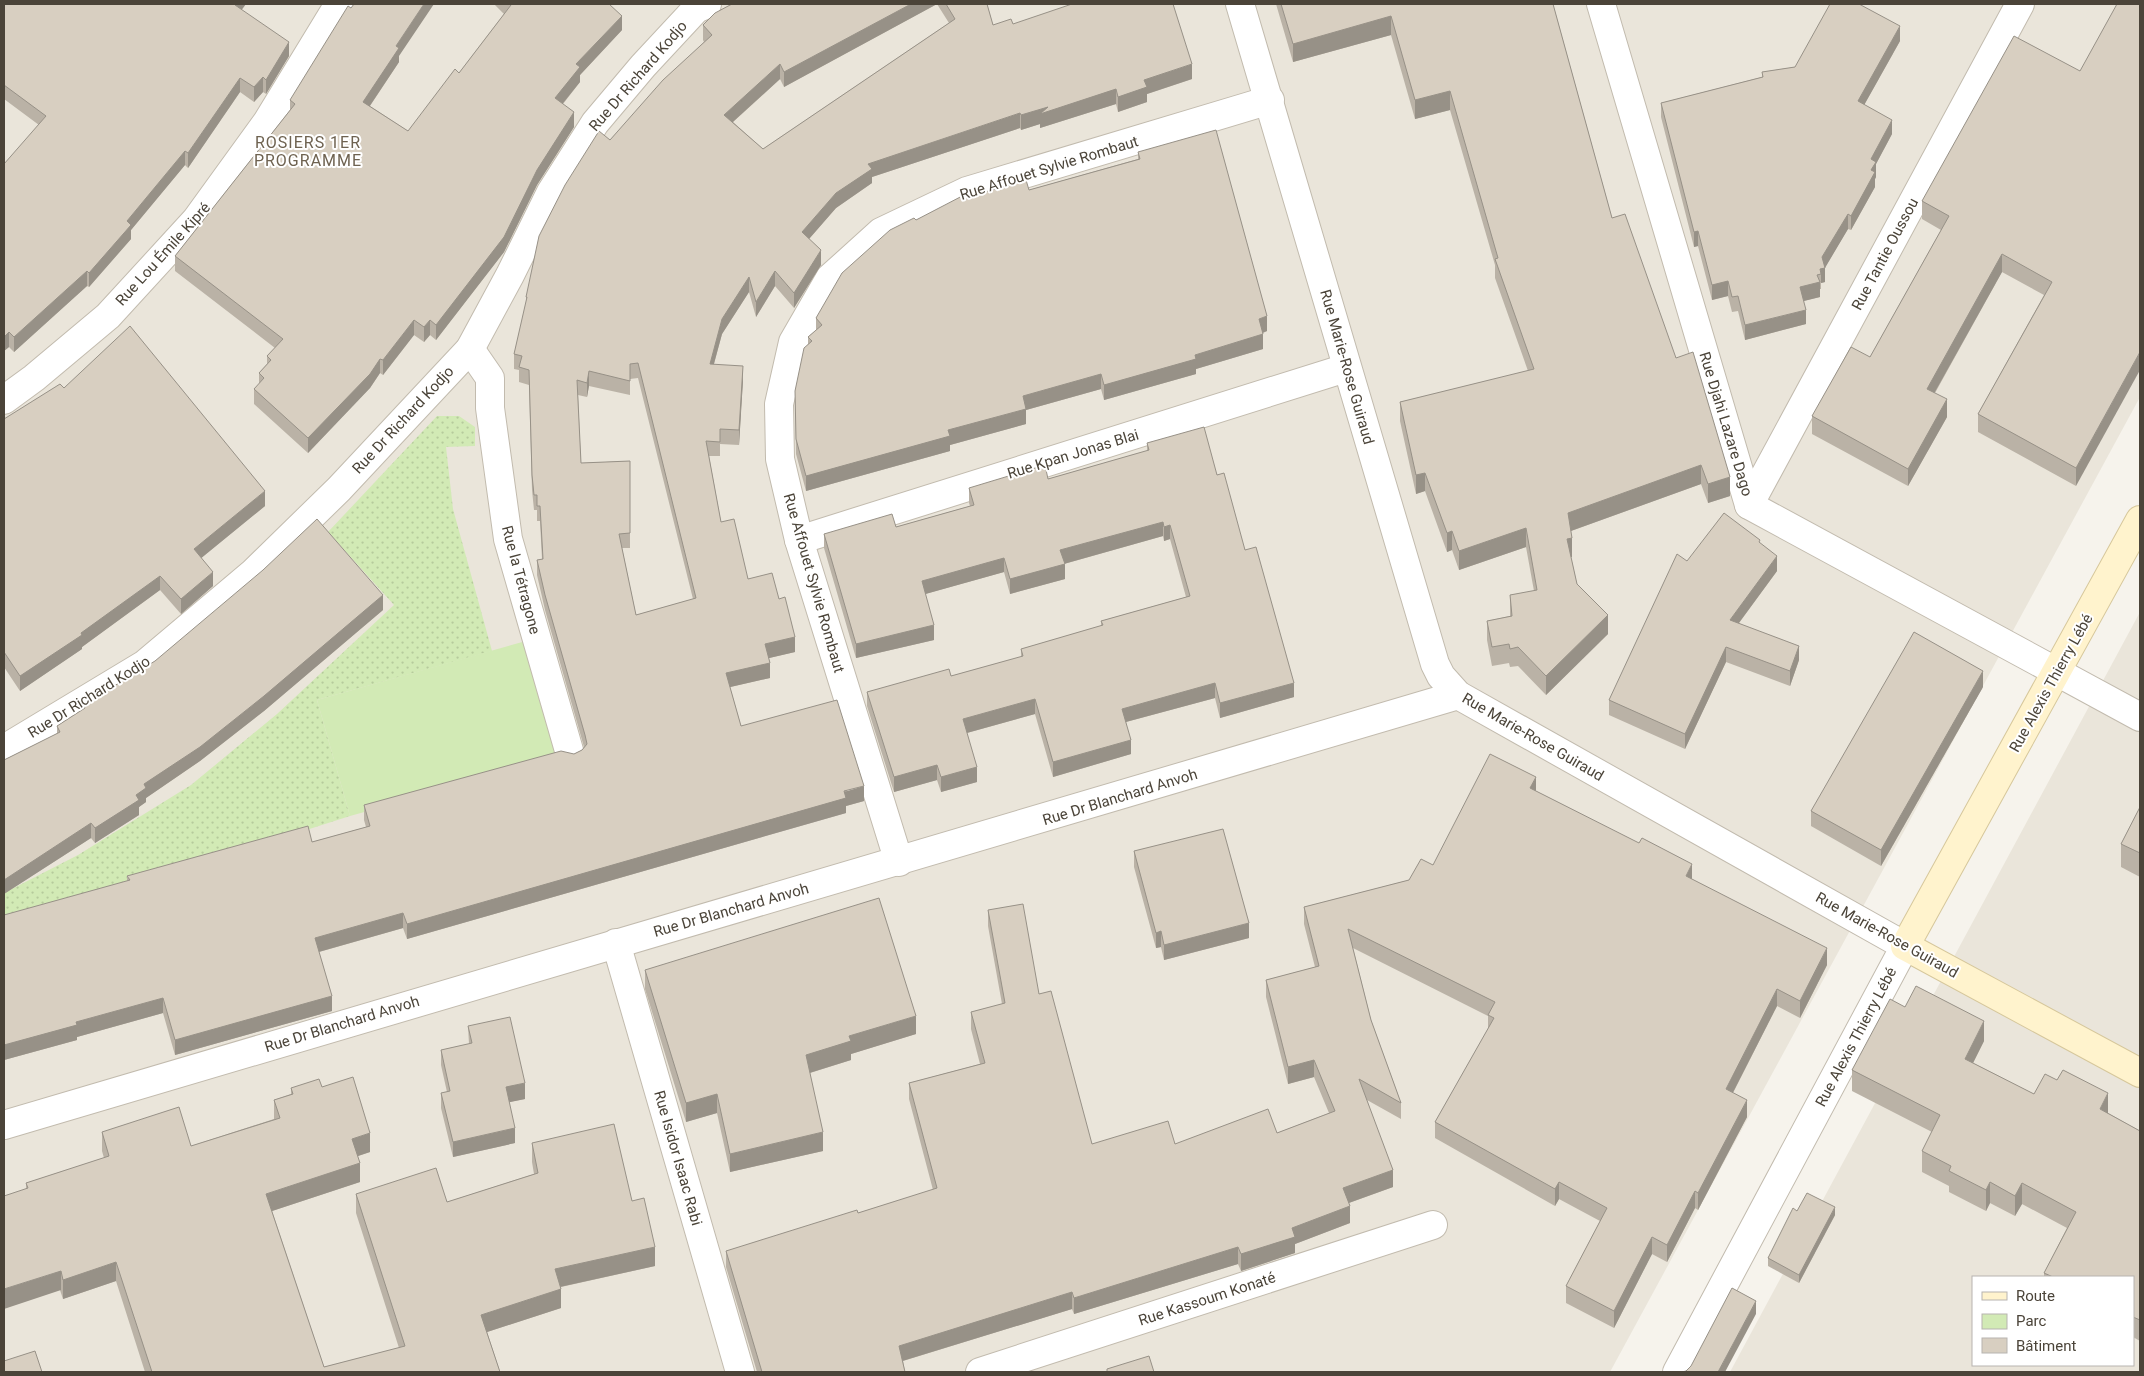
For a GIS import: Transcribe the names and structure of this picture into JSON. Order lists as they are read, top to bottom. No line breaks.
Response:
{"streets":{"main road":["Rue Marie-Rose Guiraud","Rue Alexis Thierry Lébé"],"street":["Rue Dr Richard Kodjo","Rue Affouet Sylvie Rombaut","Rue Lou Émile Kipré","Rue Tantie Oussou","Rue Djahi Lazare Dago","Rue Kpan Jonas Blai","Rue la Tétragone","Rue Dr Blanchard Anvoh","Rue Isidor Isaac Rabi","Rue Kassoum Konaté"]},"crossings":[["Rue Dr Richard Kodjo","Rue la Tétragone"],["Rue Affouet Sylvie Rombaut","Rue Marie-Rose Guiraud"],["Rue Affouet Sylvie Rombaut","Rue Kpan Jonas Blai"],["Rue Affouet Sylvie Rombaut","Rue Dr Blanchard Anvoh"],["Rue Tantie Oussou","Rue Djahi Lazare Dago"],["Rue Marie-Rose Guiraud","Rue Kpan Jonas Blai"],["Rue Marie-Rose Guiraud","Rue Alexis Thierry Lébé"],["Rue Marie-Rose Guiraud","Rue Dr Blanchard Anvoh"],["Rue Djahi Lazare Dago","Rue Alexis Thierry Lébé"],["Rue Dr Blanchard Anvoh","Rue Isidor Isaac Rabi"]],"districts":["ROSIERS 1ER PROGRAMME"],"legend":["Route","Parc","Bâtiment"]}
